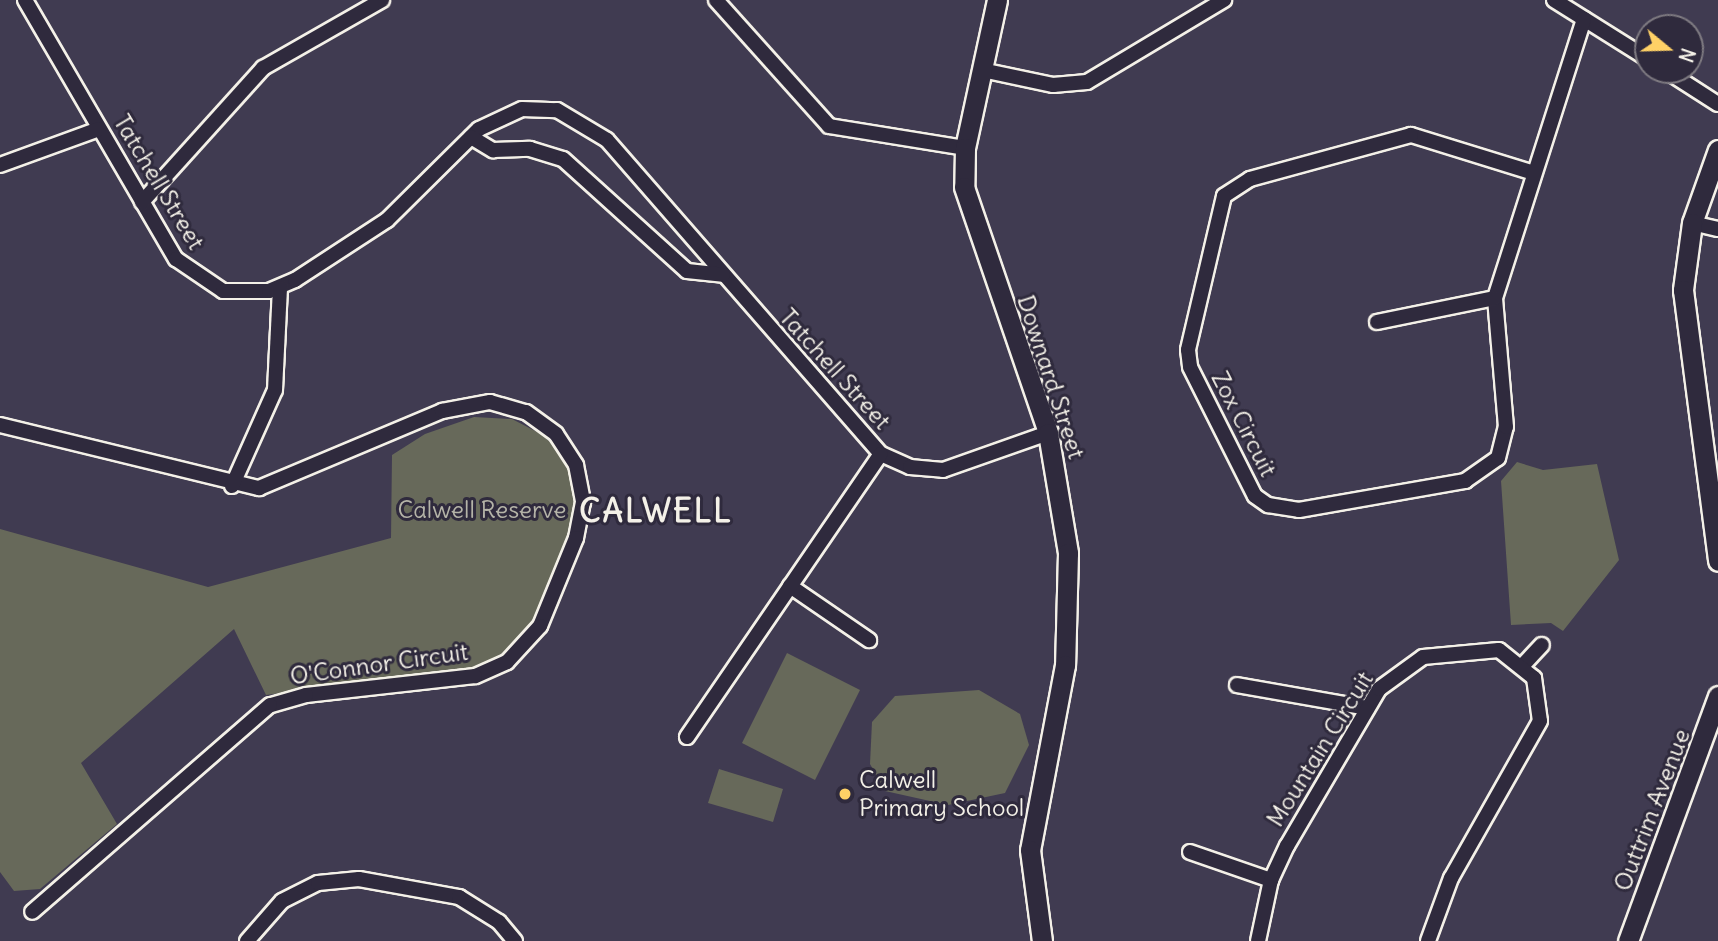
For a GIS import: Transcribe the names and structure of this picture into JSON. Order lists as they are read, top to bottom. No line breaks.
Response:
{"streets":{"street":["Tatchell Street","Downard Street","Zox Circuit","O'Connor Circuit","Mountain Circuit","Outtrim Avenue"]},"crossings":[["Tatchell Street","Downard Street"]],"districts":["CALWELL"],"parks":["Calwell Reserve"],"places":["Calwell Primary School"],"north":"right"}
